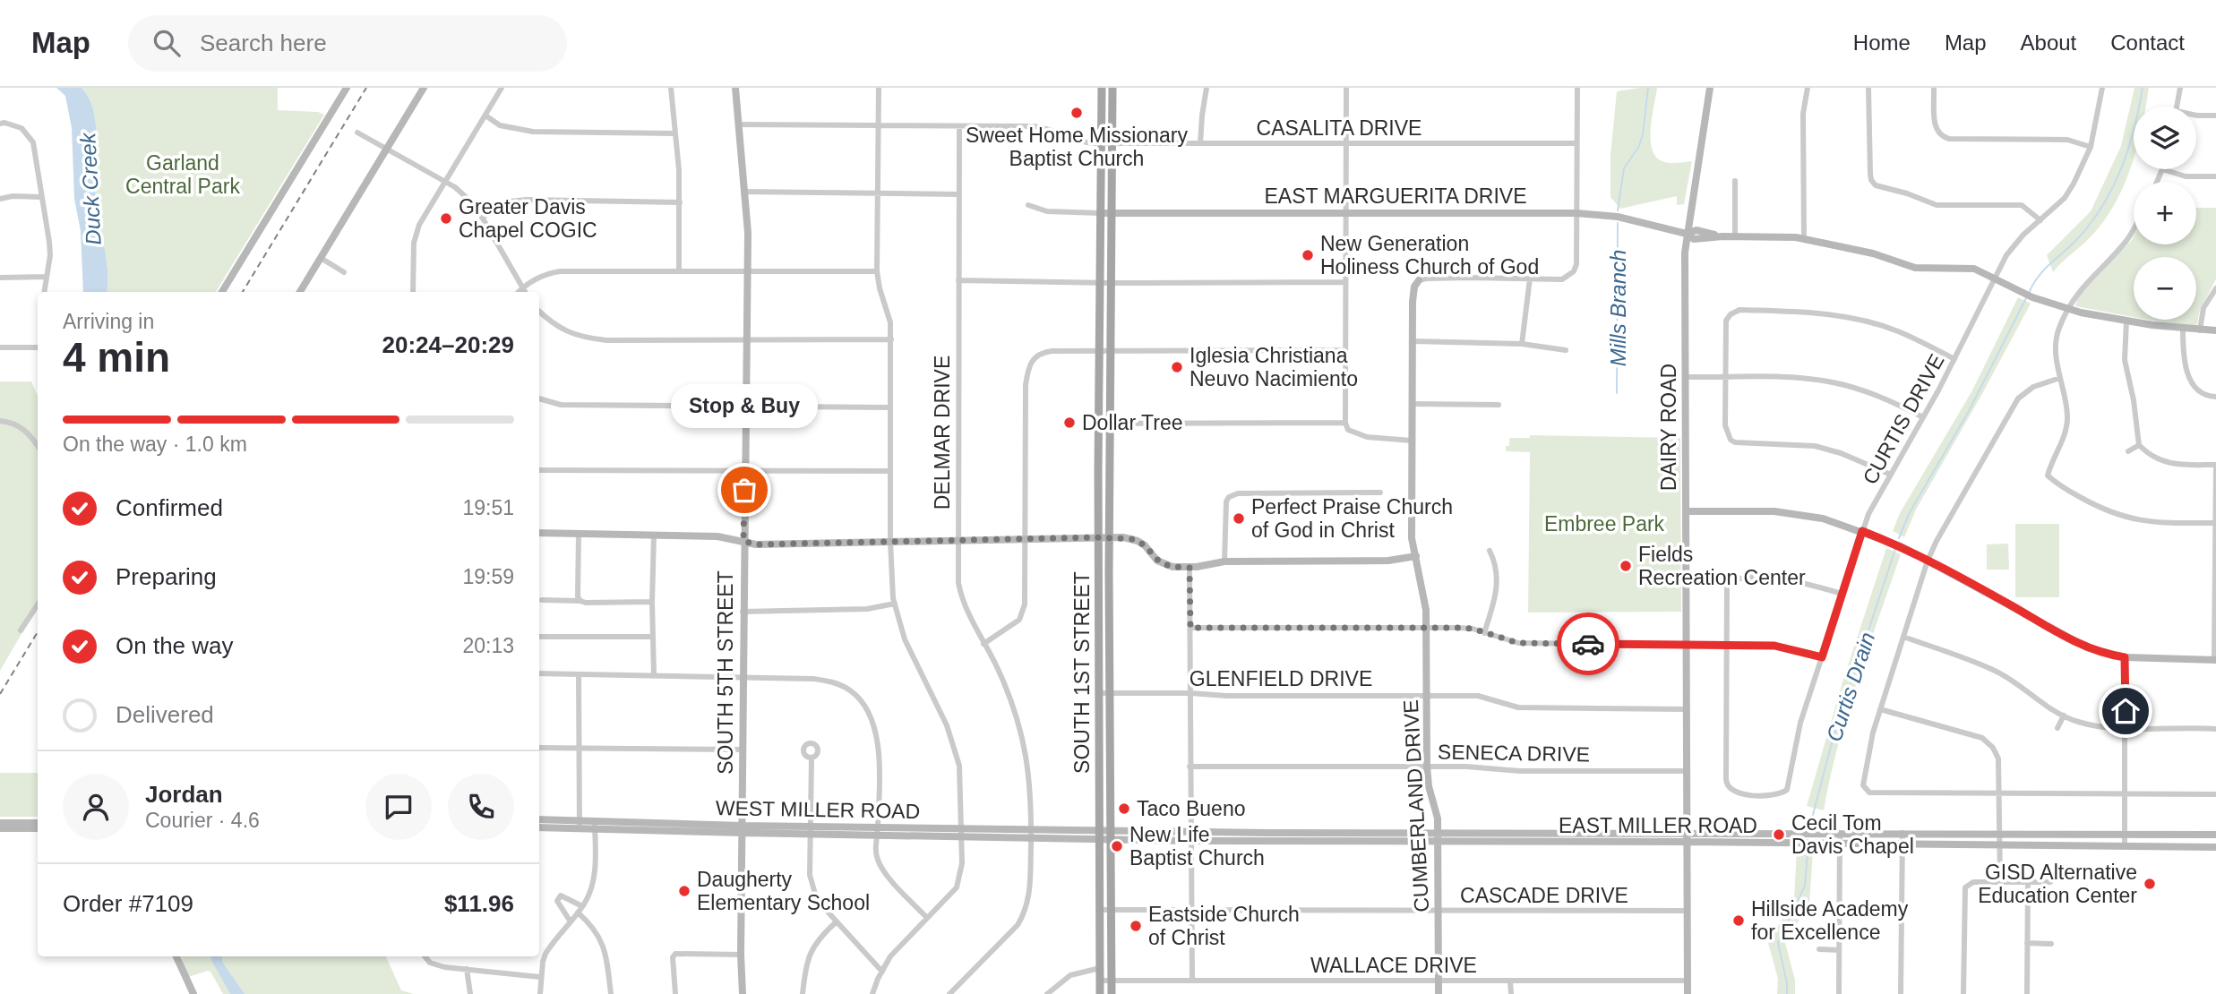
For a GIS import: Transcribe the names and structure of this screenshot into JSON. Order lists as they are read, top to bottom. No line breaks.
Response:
{"streets":{"main road":["SOUTH 1ST STREET"],"street":["CASALITA DRIVE","EAST MARGUERITA DRIVE","CURTIS DRIVE","DAIRY ROAD","DELMAR DRIVE","SOUTH 5TH STREET","GLENFIELD DRIVE","SENECA DRIVE","CUMBERLAND DRIVE","WEST MILLER ROAD","EAST MILLER ROAD","CASCADE DRIVE","WALLACE DRIVE"]},"crossings":[["CASALITA DRIVE","DELMAR DRIVE"],["CASALITA DRIVE","SOUTH 5TH STREET"],["CASALITA DRIVE","SOUTH 1ST STREET"],["EAST MARGUERITA DRIVE","CURTIS DRIVE"],["EAST MARGUERITA DRIVE","DAIRY ROAD"],["EAST MARGUERITA DRIVE","SOUTH 1ST STREET"],["DAIRY ROAD","GLENFIELD DRIVE"],["DAIRY ROAD","SENECA DRIVE"],["DAIRY ROAD","EAST MILLER ROAD"],["DAIRY ROAD","CASCADE DRIVE"],["DAIRY ROAD","WALLACE DRIVE"],["DELMAR DRIVE","WEST MILLER ROAD"],["SOUTH 5TH STREET","WEST MILLER ROAD"],["SOUTH 1ST STREET","GLENFIELD DRIVE"],["SOUTH 1ST STREET","WEST MILLER ROAD"],["SOUTH 1ST STREET","EAST MILLER ROAD"],["SOUTH 1ST STREET","CASCADE DRIVE"],["SOUTH 1ST STREET","WALLACE DRIVE"],["GLENFIELD DRIVE","CUMBERLAND DRIVE"],["SENECA DRIVE","CUMBERLAND DRIVE"],["CUMBERLAND DRIVE","EAST MILLER ROAD"],["CUMBERLAND DRIVE","CASCADE DRIVE"],["CUMBERLAND DRIVE","WALLACE DRIVE"],["WEST MILLER ROAD","EAST MILLER ROAD"]],"water":["Duck Creek","Mills Branch","Curtis Drain"],"parks":["Garland Central Park","Embree Park"],"places":["Sweet Home Missionary Baptist Church","Greater Davis Chapel COGIC","New Generation Holiness Church of God","Iglesia Christiana Neuvo Nacimiento","Dollar Tree","Stop & Buy","Perfect Praise Church of God in Christ","Fields Recreation Center","Taco Bueno","Cecil Tom Davis Chapel","New Life Baptist Church","GISD Alternative Education Center","Daugherty Elementary School","Hillside Academy for Excellence","Eastside Church of Christ"],"page":{"header":"Map","search":"Search here","nav":["Home","Map","About","Contact"],"map_buttons":["+","−"],"heading":["4 min","Arriving in","20:24–20:29"],"panel":["Jordan","Courier · 4.6","Order #7109","$11.96"],"bubble":"Stop & Buy","bar":"On the way · 1.0 km","list":[["Confirmed","19:51"],["Preparing","19:59"],["On the way","20:13"],"Delivered"]}}
